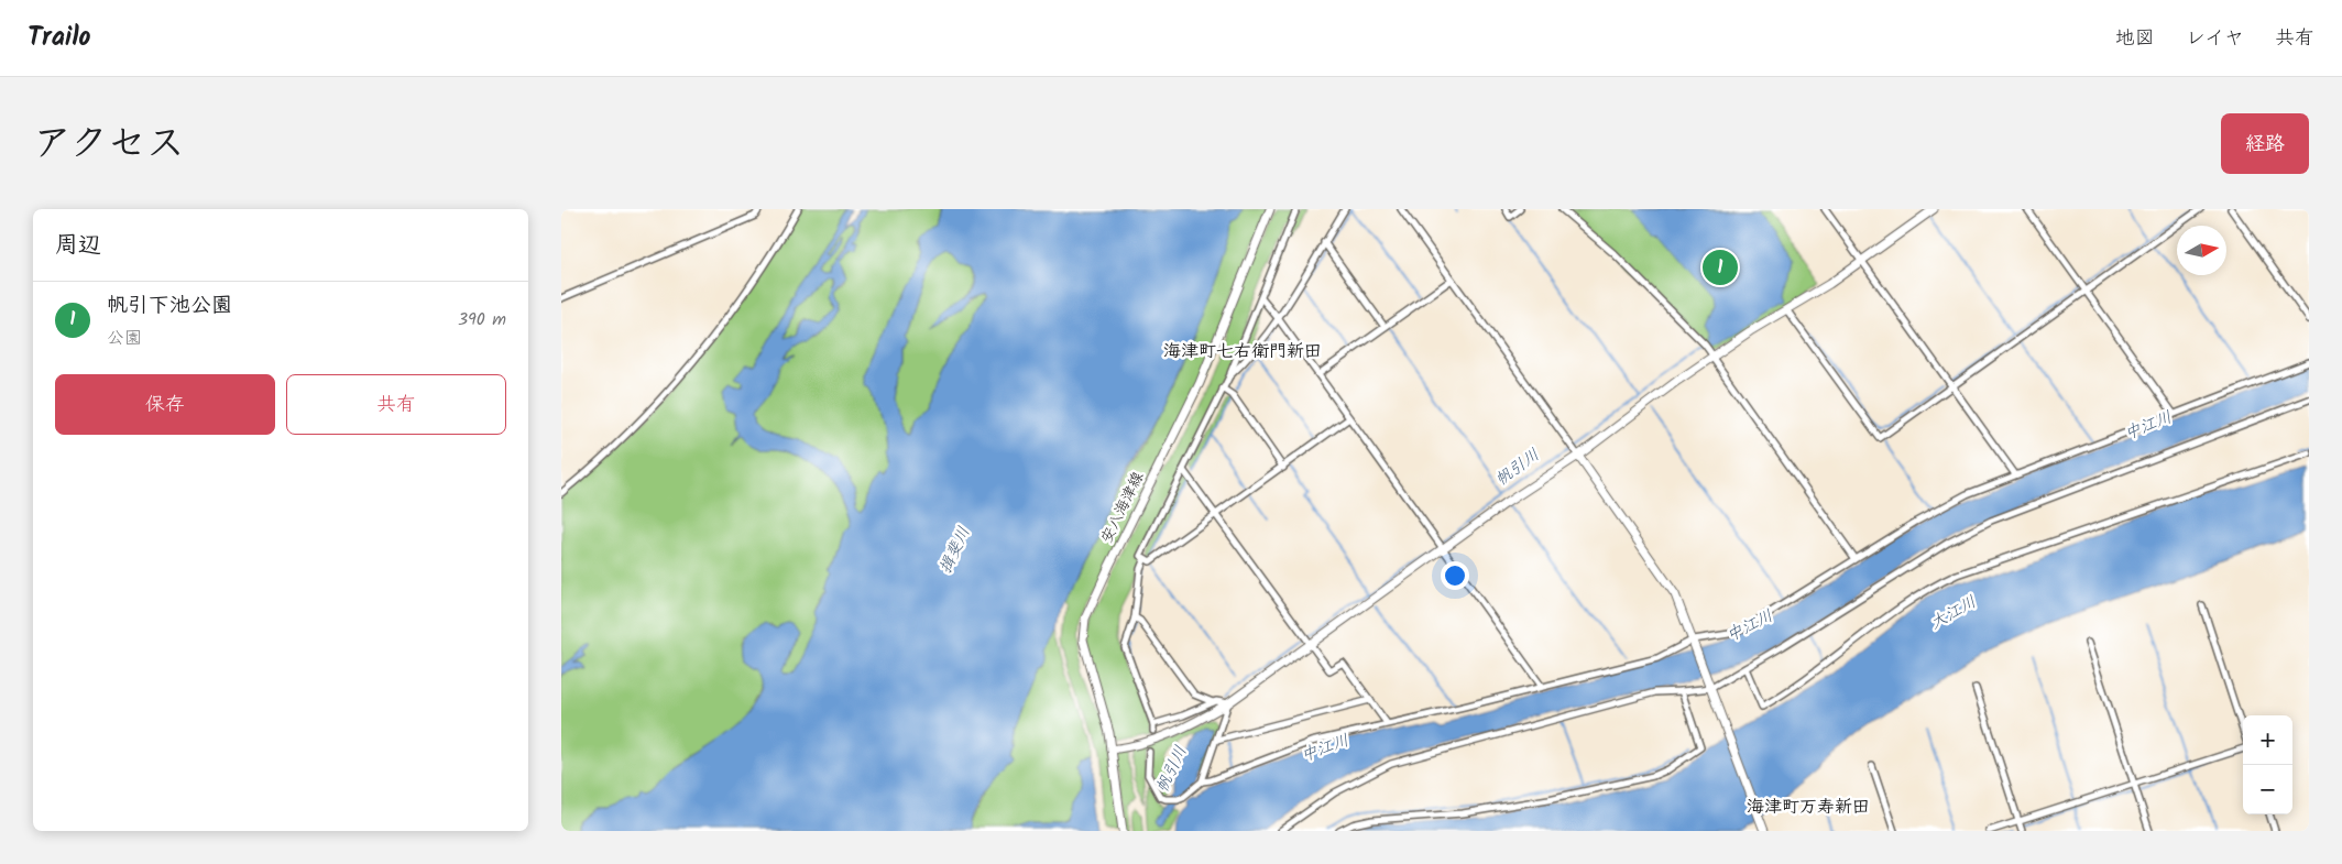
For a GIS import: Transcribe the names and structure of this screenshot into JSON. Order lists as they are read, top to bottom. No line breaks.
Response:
{"streets":{"street":["安八海津線"]},"districts":["海津町七右衛門新田","海津町万寿新田"],"water":["中江川","帆引川","揖斐川","大江川"],"north":"right","page":{"header":"Trailo","nav":["地図","レイヤ","共有"],"title":"アクセス","buttons":["経路",["保存","共有"]],"heading":"周辺","pins":"1","list":[{"mark":"1","name":"帆引下池公園","note":"公園","value":"390 m"}],"map_buttons":["+","−"]}}
